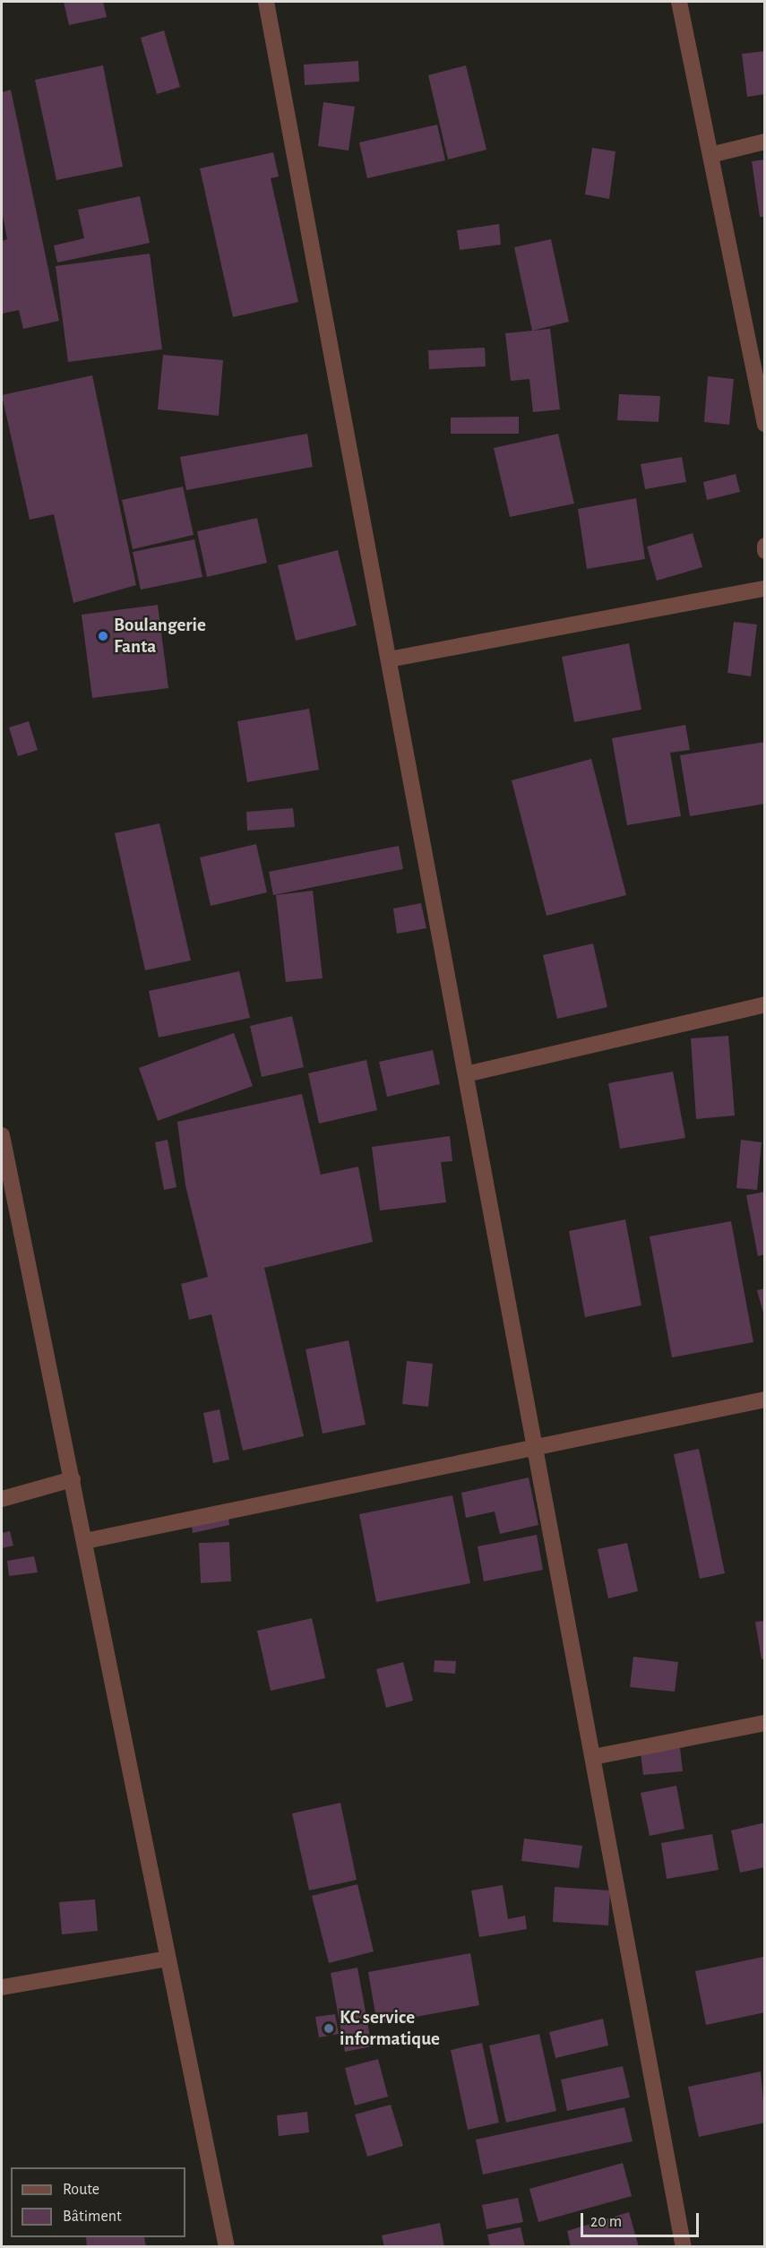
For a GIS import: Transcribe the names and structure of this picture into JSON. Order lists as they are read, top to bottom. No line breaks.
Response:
{"places":["Boulangerie Fanta","KC service informatique"],"legend":["Route","Bâtiment"],"scale_bar":"20 m"}
